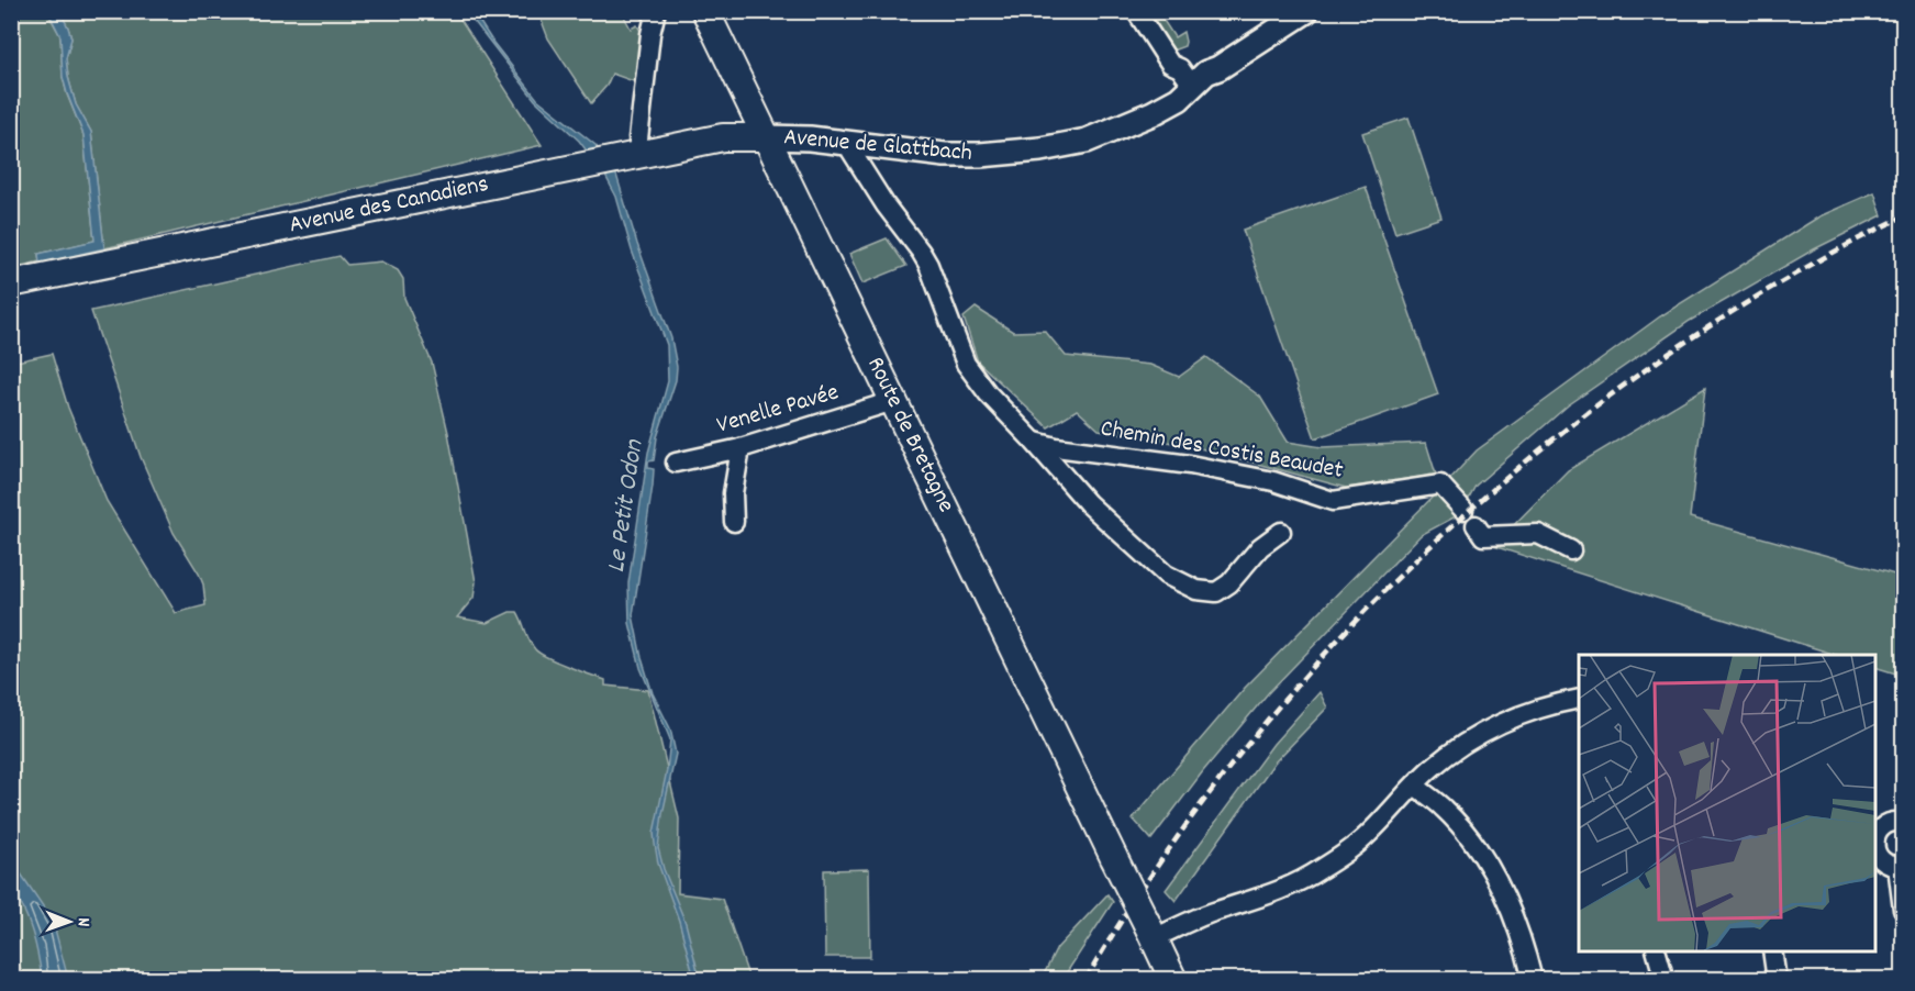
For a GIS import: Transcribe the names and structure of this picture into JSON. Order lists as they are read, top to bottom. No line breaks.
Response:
{"streets":{"main road":["Avenue des Canadiens","Route de Bretagne"],"street":["Avenue de Glattbach","Venelle Pavée","Chemin des Costis Beaudet"]},"crossings":[["Avenue de Glattbach","Avenue des Canadiens"],["Avenue de Glattbach","Route de Bretagne"],["Avenue des Canadiens","Route de Bretagne"],["Venelle Pavée","Route de Bretagne"]],"water":["Le Petit Odon"],"north":"right"}
